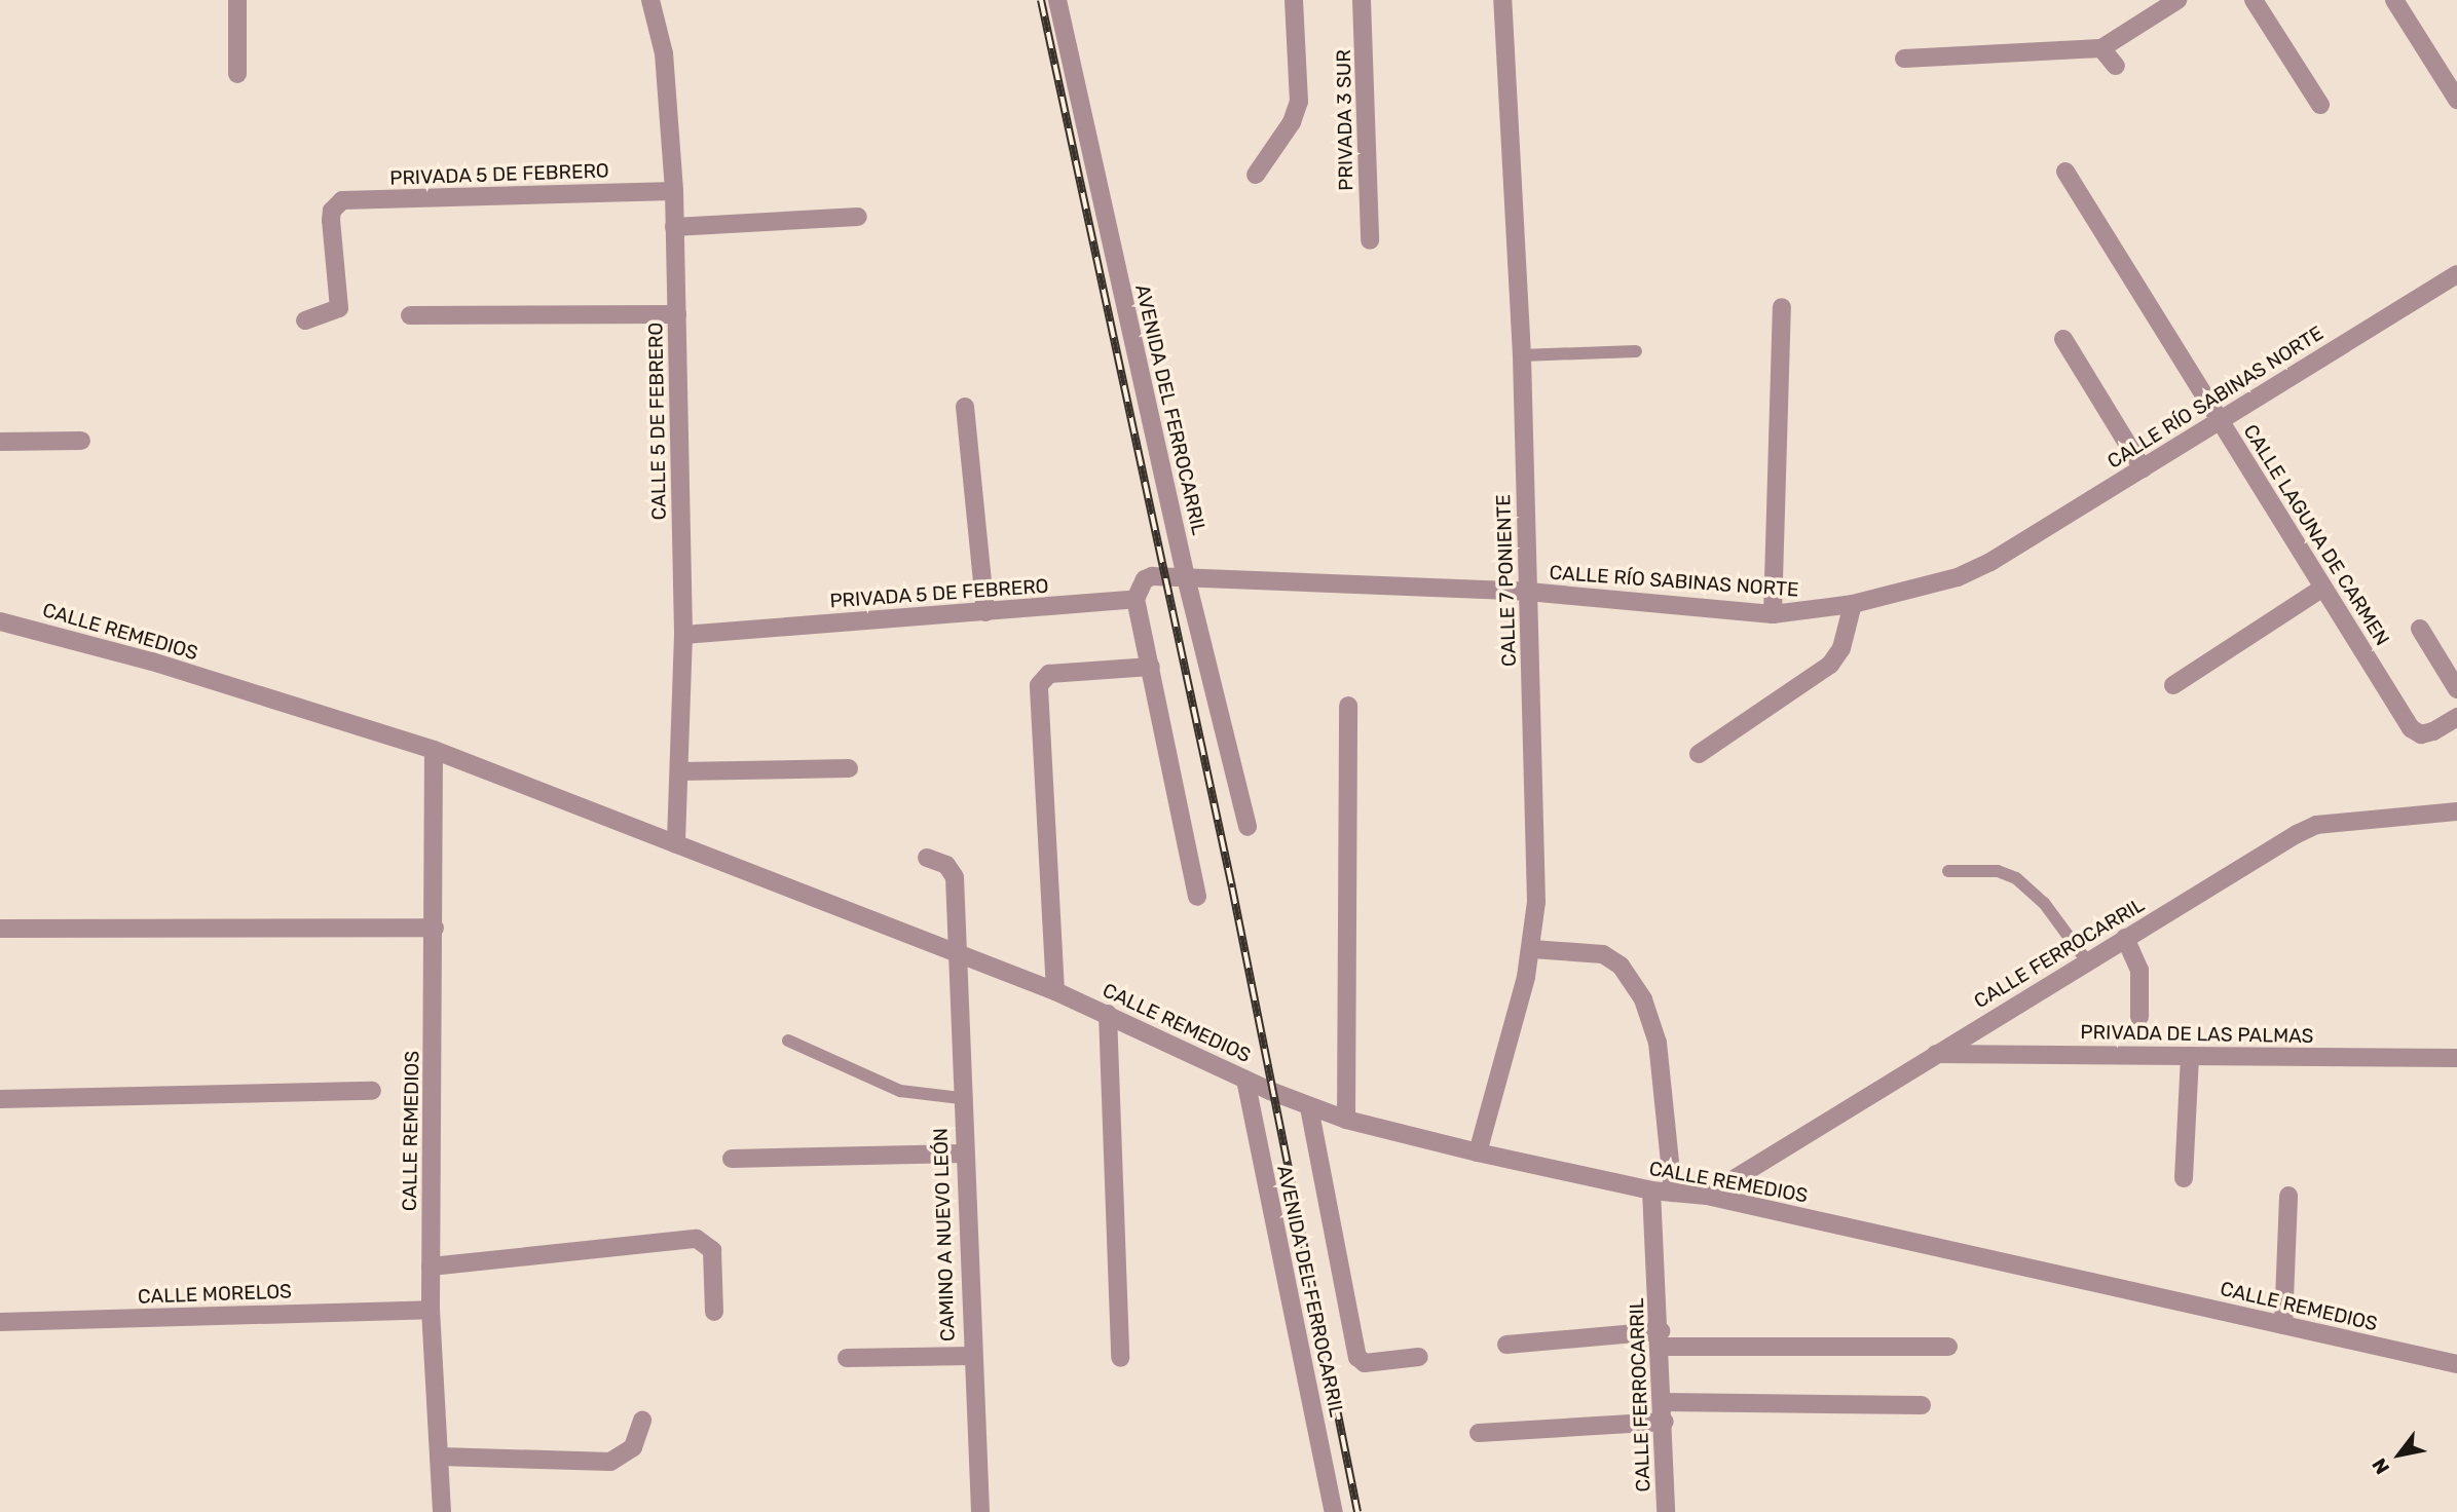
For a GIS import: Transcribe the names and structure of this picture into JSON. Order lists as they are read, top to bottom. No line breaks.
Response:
{"streets":{"street":["PRIVADA 3 SUR","PRIVADA 5 DE FEBRERO","CALLE RÍO SABINAS NORTE","AVENIDA DEL FERROCARRIL","CALLE 5 DE FEBRERO","CALLE LAGUNA DE CARMEN","CALLE 7 PONIENTE","CALLE REMEDIOS","CALLE FERROCARRIL","PRIVADA DE LAS PALMAS","CAMINO A NUEVO LEÓN","CALLE MORELOS"]},"crossings":[["PRIVADA 5 DE FEBRERO","CALLE 5 DE FEBRERO"],["CALLE RÍO SABINAS NORTE","AVENIDA DEL FERROCARRIL"],["CALLE RÍO SABINAS NORTE","CALLE LAGUNA DE CARMEN"],["CALLE RÍO SABINAS NORTE","CALLE 7 PONIENTE"],["AVENIDA DEL FERROCARRIL","CALLE REMEDIOS"],["CALLE 5 DE FEBRERO","CALLE REMEDIOS"],["CALLE 7 PONIENTE","CALLE REMEDIOS"],["CALLE REMEDIOS","CALLE FERROCARRIL"],["CALLE REMEDIOS","CAMINO A NUEVO LEÓN"],["CALLE REMEDIOS","CALLE MORELOS"],["CALLE FERROCARRIL","PRIVADA DE LAS PALMAS"]],"north":"bottom left"}
